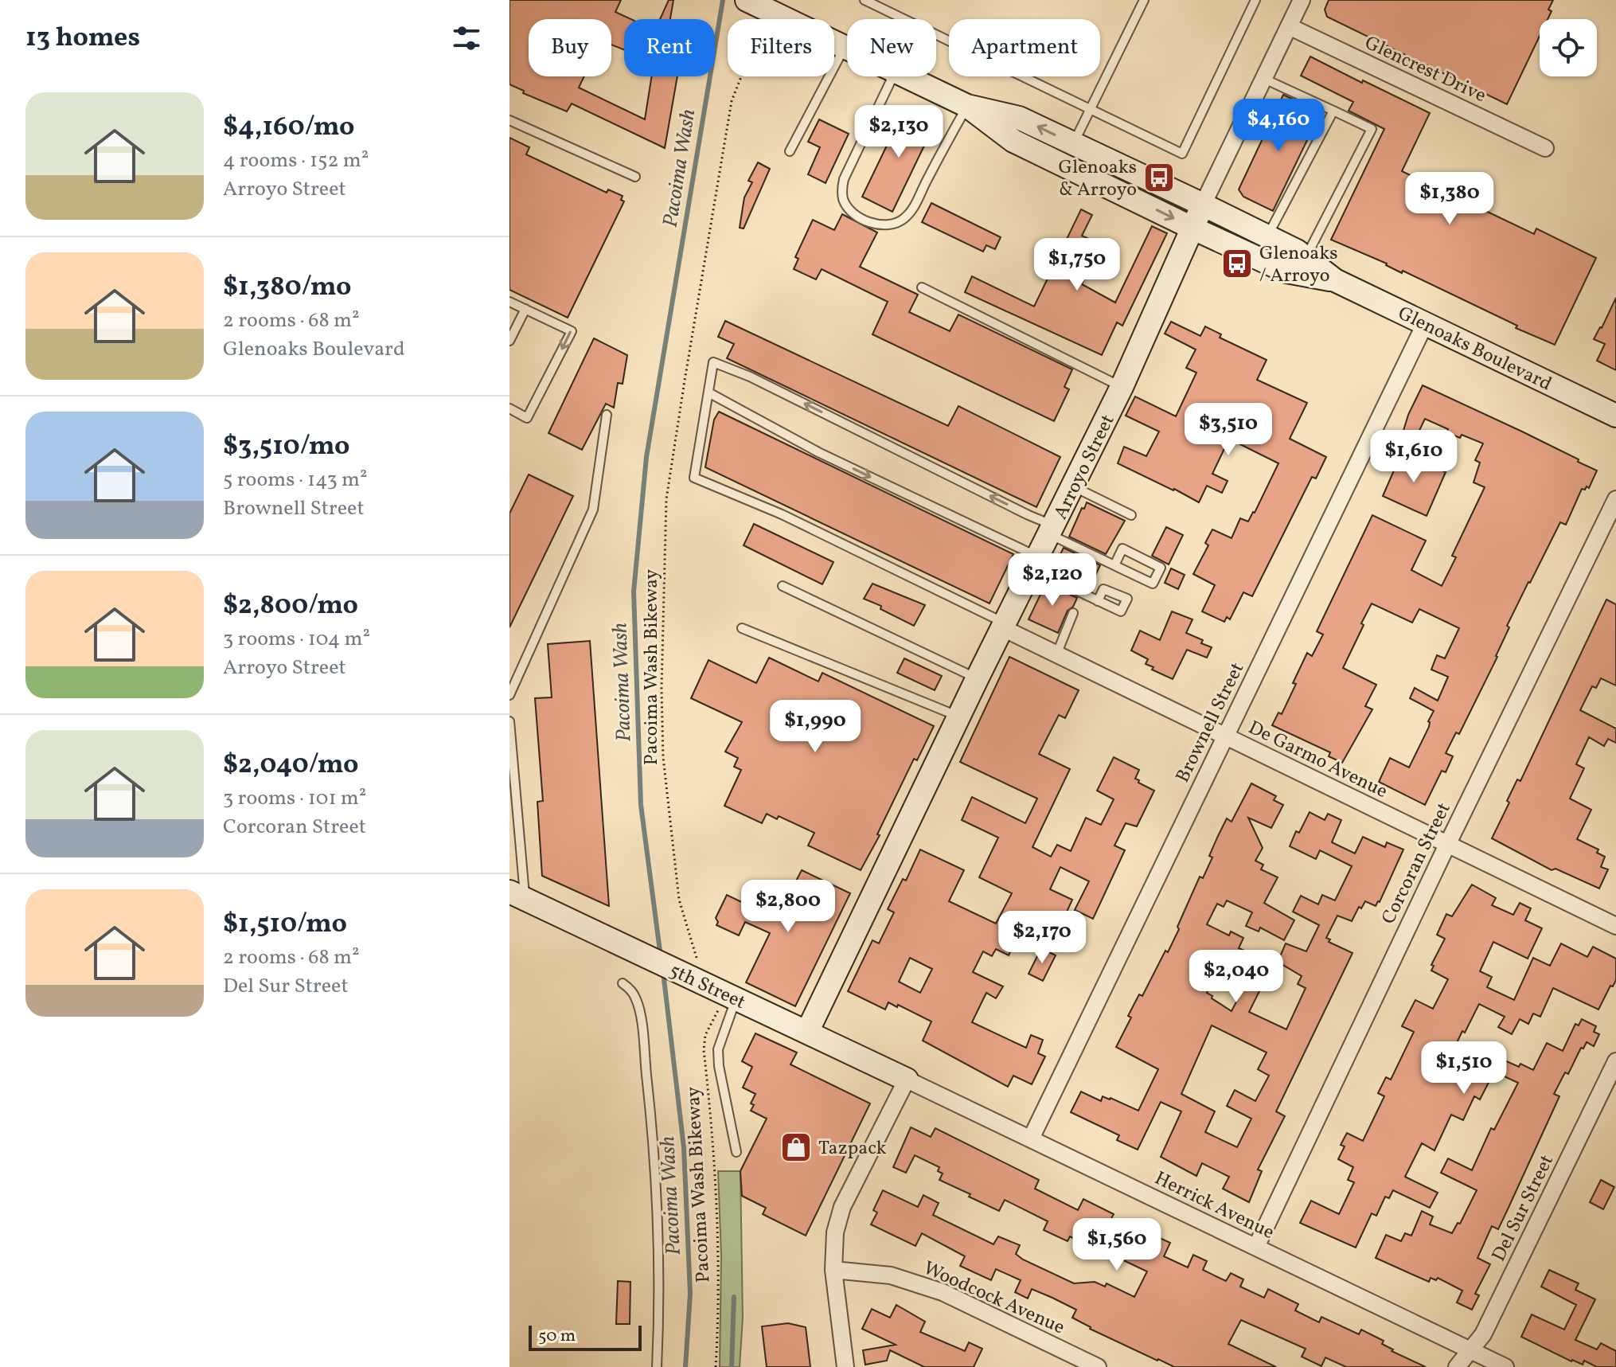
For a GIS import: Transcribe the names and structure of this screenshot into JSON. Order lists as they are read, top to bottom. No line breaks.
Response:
{"streets":{"main road":["Glenoaks Boulevard","Arroyo Street","5th Street"],"street":["Glencrest Drive","Brownell Street","De Garmo Avenue","Corcoran Street","Herrick Avenue","Del Sur Street","Woodcock Avenue"],"path":["Pacoima Wash Bikeway"]},"crossings":[["Glencrest Drive","Arroyo Street"],["Glenoaks Boulevard","Arroyo Street"],["Glenoaks Boulevard","Pacoima Wash Bikeway"],["Glenoaks Boulevard","Brownell Street"],["Arroyo Street","De Garmo Avenue"],["Arroyo Street","5th Street"],["Pacoima Wash Bikeway","5th Street"],["Brownell Street","De Garmo Avenue"],["Brownell Street","Herrick Avenue"],["De Garmo Avenue","Corcoran Street"],["Corcoran Street","Herrick Avenue"],["5th Street","Herrick Avenue"],["Herrick Avenue","Del Sur Street"]],"water":["Pacoima Wash"],"places":{"bus stop":["Glenoaks & Arroyo","Glenoaks / Arroyo"],"shop":["Tazpack"]},"scale_bar":"50 m","page":{"heading":"13 homes","chip":["Buy","Rent","Filters","New","Apartment"],"list":[{"name":"$4,160/mo","note":"4 rooms · 152 m² · Arroyo Street"},{"name":"$1,380/mo","note":"2 rooms · 68 m² · Glenoaks Boulevard"},{"name":"$3,510/mo","note":"5 rooms · 143 m² · Brownell Street"},{"name":"$2,800/mo","note":"3 rooms · 104 m² · Arroyo Street"},{"name":"$2,040/mo","note":"3 rooms · 101 m² · Corcoran Street"},{"name":"$1,510/mo","note":"2 rooms · 68 m² · Del Sur Street"}],"price":["$4,160","$2,130","$1,380","$1,750","$3,510","$1,610","$2,120","$1,990","$2,800","$2,170","$2,040","$1,510","$1,560"],"scale":"50 m"}}
